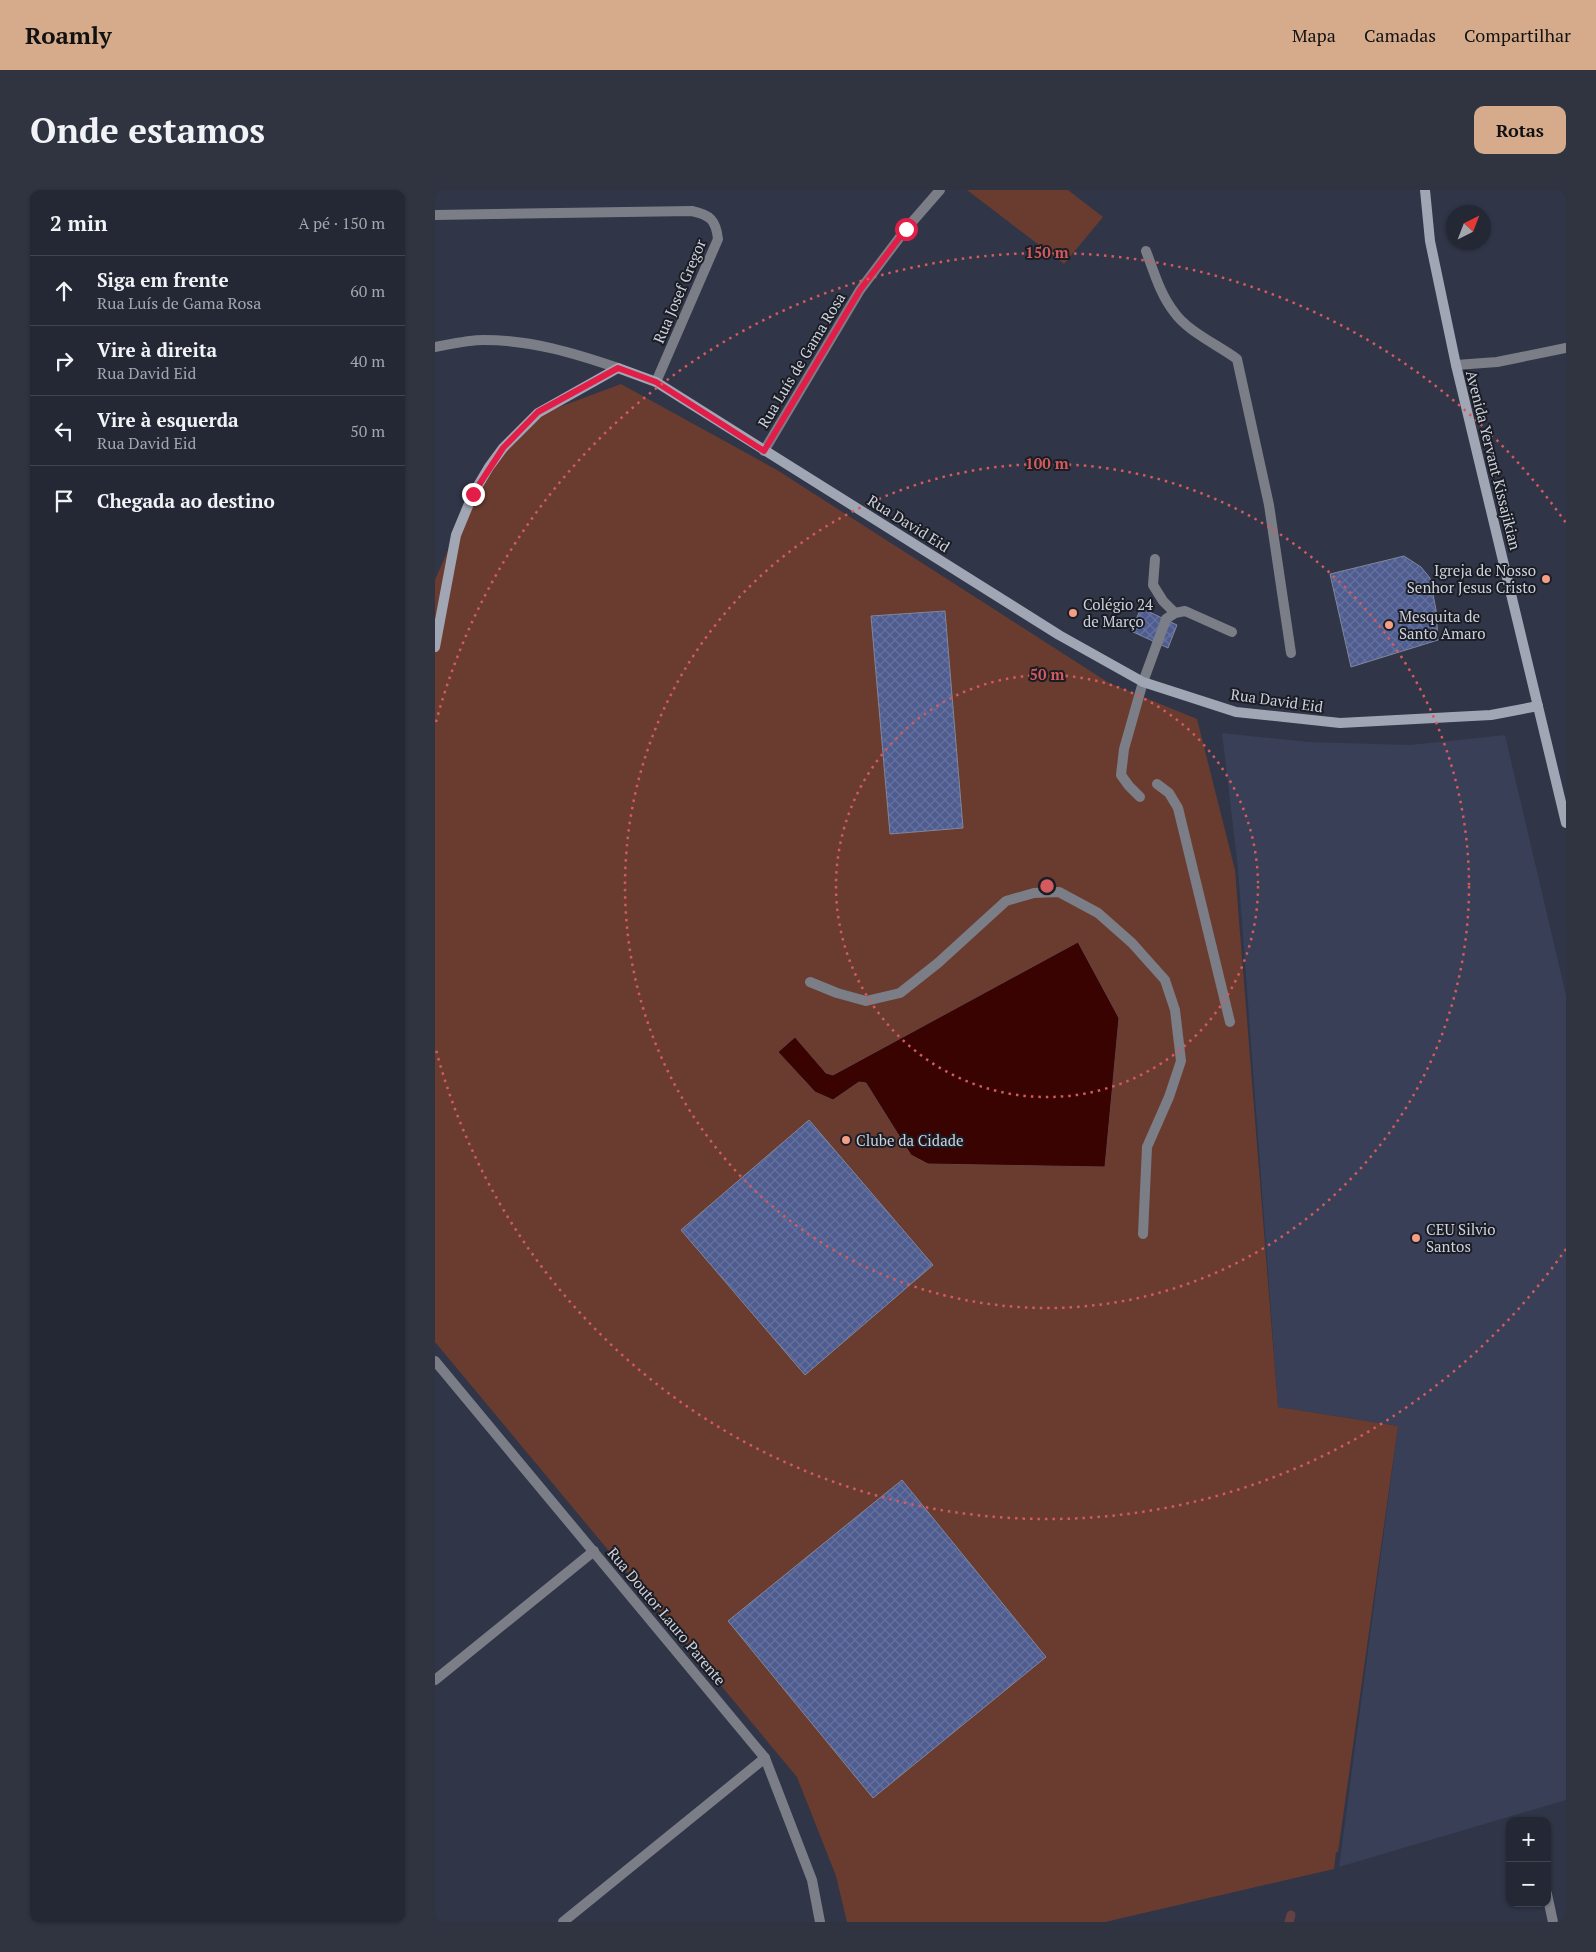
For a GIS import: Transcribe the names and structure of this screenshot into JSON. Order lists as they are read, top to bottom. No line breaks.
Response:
{"streets":{"street":["Rua Josef Gregor","Rua Luís de Gama Rosa","Avenida Yervant Kissajikian","Rua David Eid","Rua Doutor Lauro Parente"]},"crossings":[["Rua Josef Gregor","Rua David Eid"],["Rua Luís de Gama Rosa","Rua David Eid"],["Avenida Yervant Kissajikian","Rua David Eid"]],"places":["Igreja de Nosso Senhor Jesus Cristo","Colégio 24 de Março","Mesquita de Santo Amaro","Clube da Cidade","CEU Silvio Santos"],"north":"top right","page":{"header":"Roamly","nav":["Mapa","Camadas","Compartilhar"],"buttons":"Rotas","title":"Onde estamos","heading":["2 min","A pé · 150 m"],"list":[["Siga em frente","Rua Luís de Gama Rosa","60 m"],["Vire à direita","Rua David Eid","40 m"],["Vire à esquerda","Rua David Eid","50 m"],"Chegada ao destino"],"map_buttons":["+","−"]},"rings":["150 m","100 m","50 m"]}
